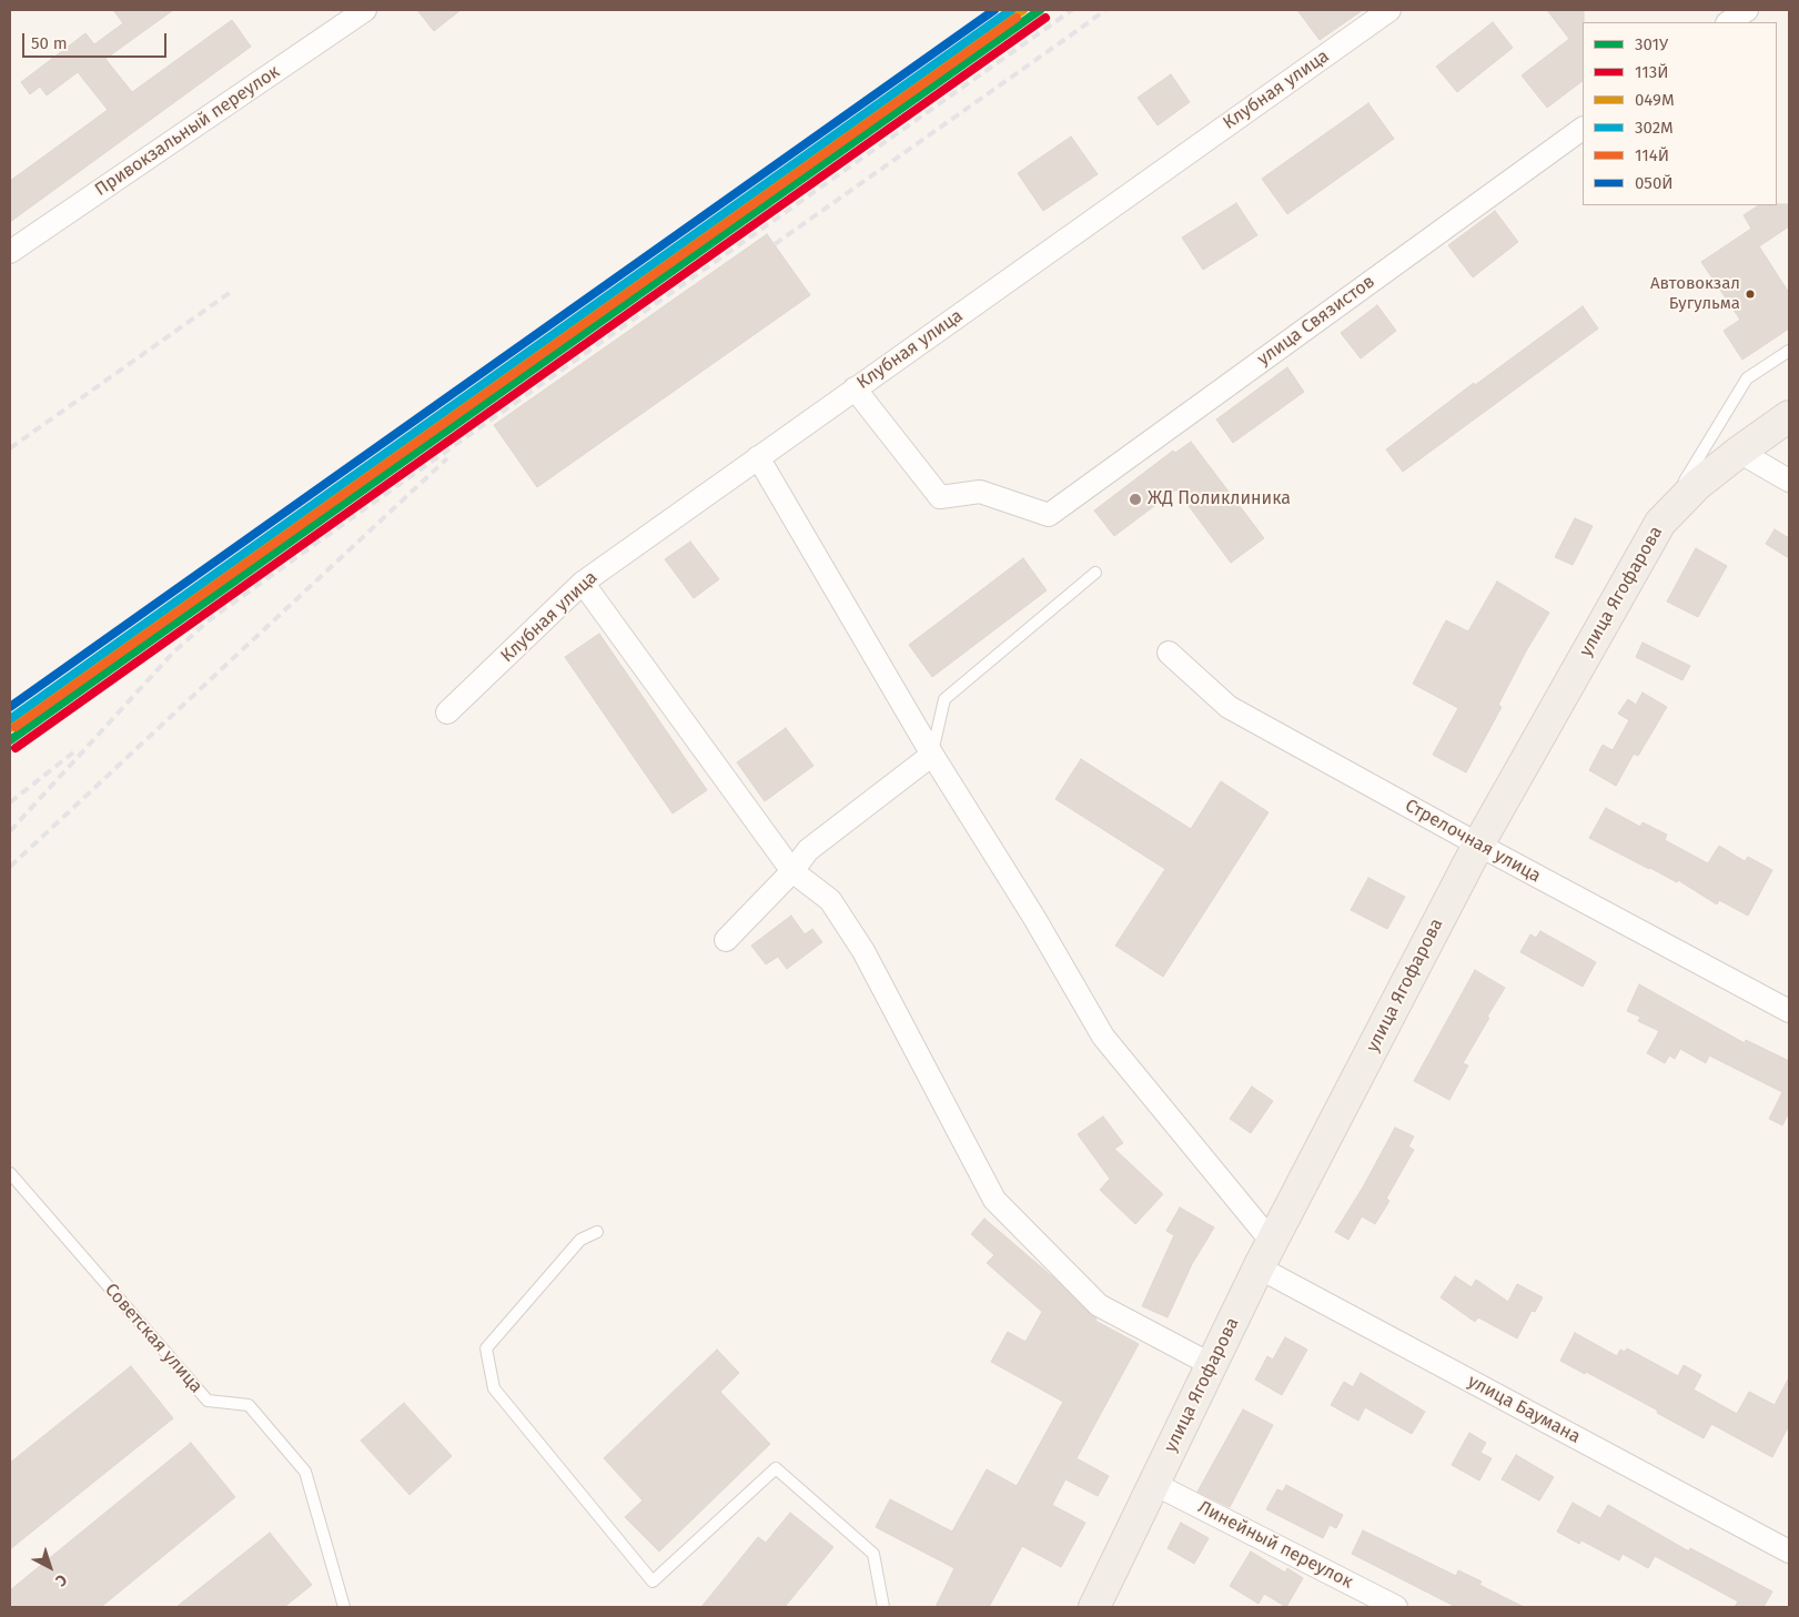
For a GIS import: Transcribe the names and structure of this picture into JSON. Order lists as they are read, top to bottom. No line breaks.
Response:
{"streets":{"main road":["улица Ягофарова"],"street":["Клубная улица","Привокзальный переулок","улица Связистов","Стрелочная улица","улица Баумана","Линейный переулок"],"lane":["Советская улица"]},"crossings":[["Клубная улица","улица Связистов"],["улица Ягофарова","Стрелочная улица"],["улица Ягофарова","улица Баумана"],["улица Ягофарова","Линейный переулок"]],"places":["Автовокзал Бугульма","ЖД Поликлиника"],"lines":["transit line 301У","transit line 049М","transit line 302М","transit line 050Й","transit line 113Й","transit line 114Й"],"legend":["301У","113Й","049М","302М","114Й","050Й"],"scale_bar":"50 m","north":"bottom right"}
